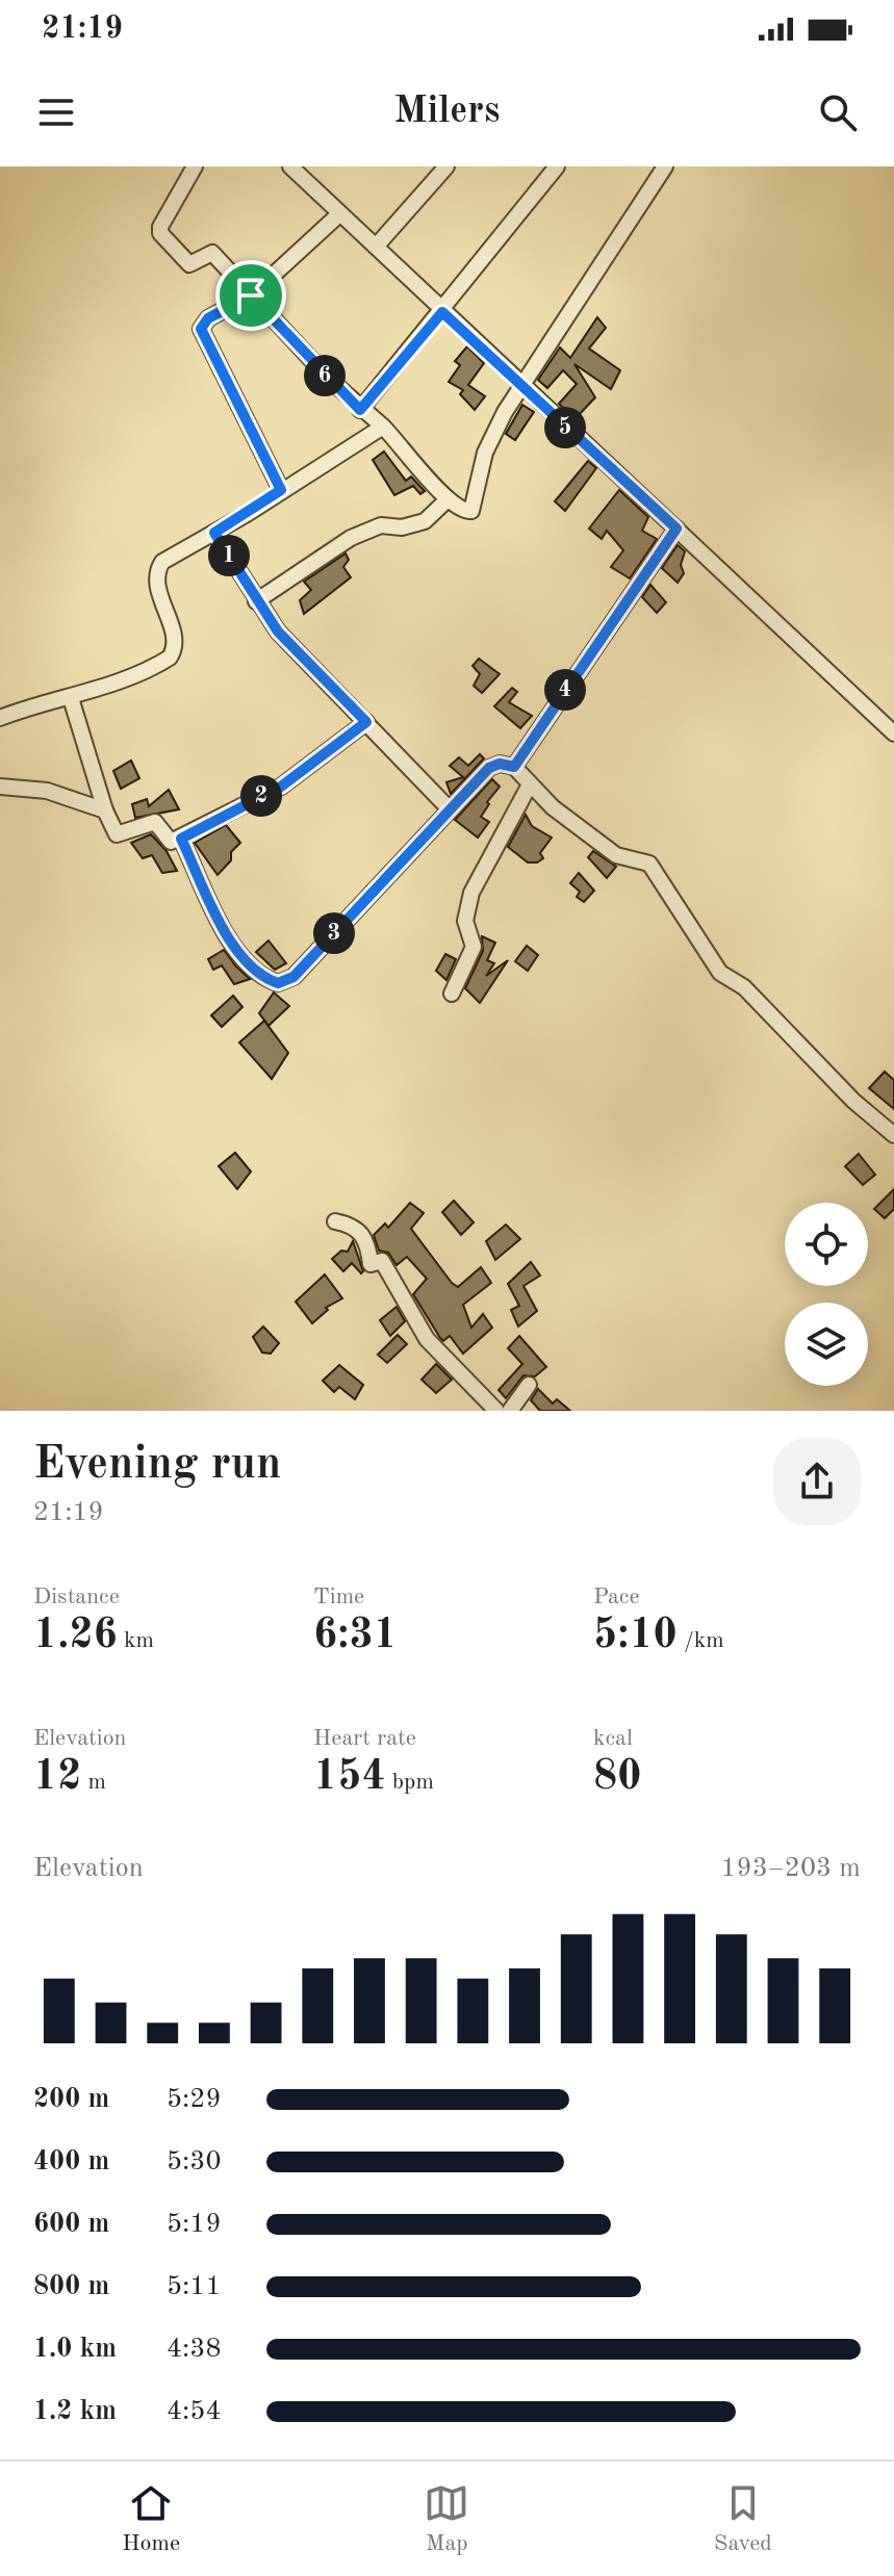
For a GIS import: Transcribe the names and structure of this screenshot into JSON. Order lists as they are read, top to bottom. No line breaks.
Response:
{"page":{"status":"21:19","header":"Milers","pins":["6","5","1","4","2","3"],"heading":["Evening run","21:19"],"stats":[["Distance","1.26 km"],["Time","6:31"],["Pace","5:10 /km"],["Elevation","12 m"],["Heart rate","154 bpm"],["kcal","80"]],"chart":["Elevation","193–203 m"],"list":[{"name":"200 m","note":"5:29"},{"name":"400 m","note":"5:30"},{"name":"600 m","note":"5:19"},{"name":"800 m","note":"5:11"},{"name":"1.0 km","note":"4:38"},{"name":"1.2 km","note":"4:54"}],"tabs":["Home","Map","Saved"]}}
